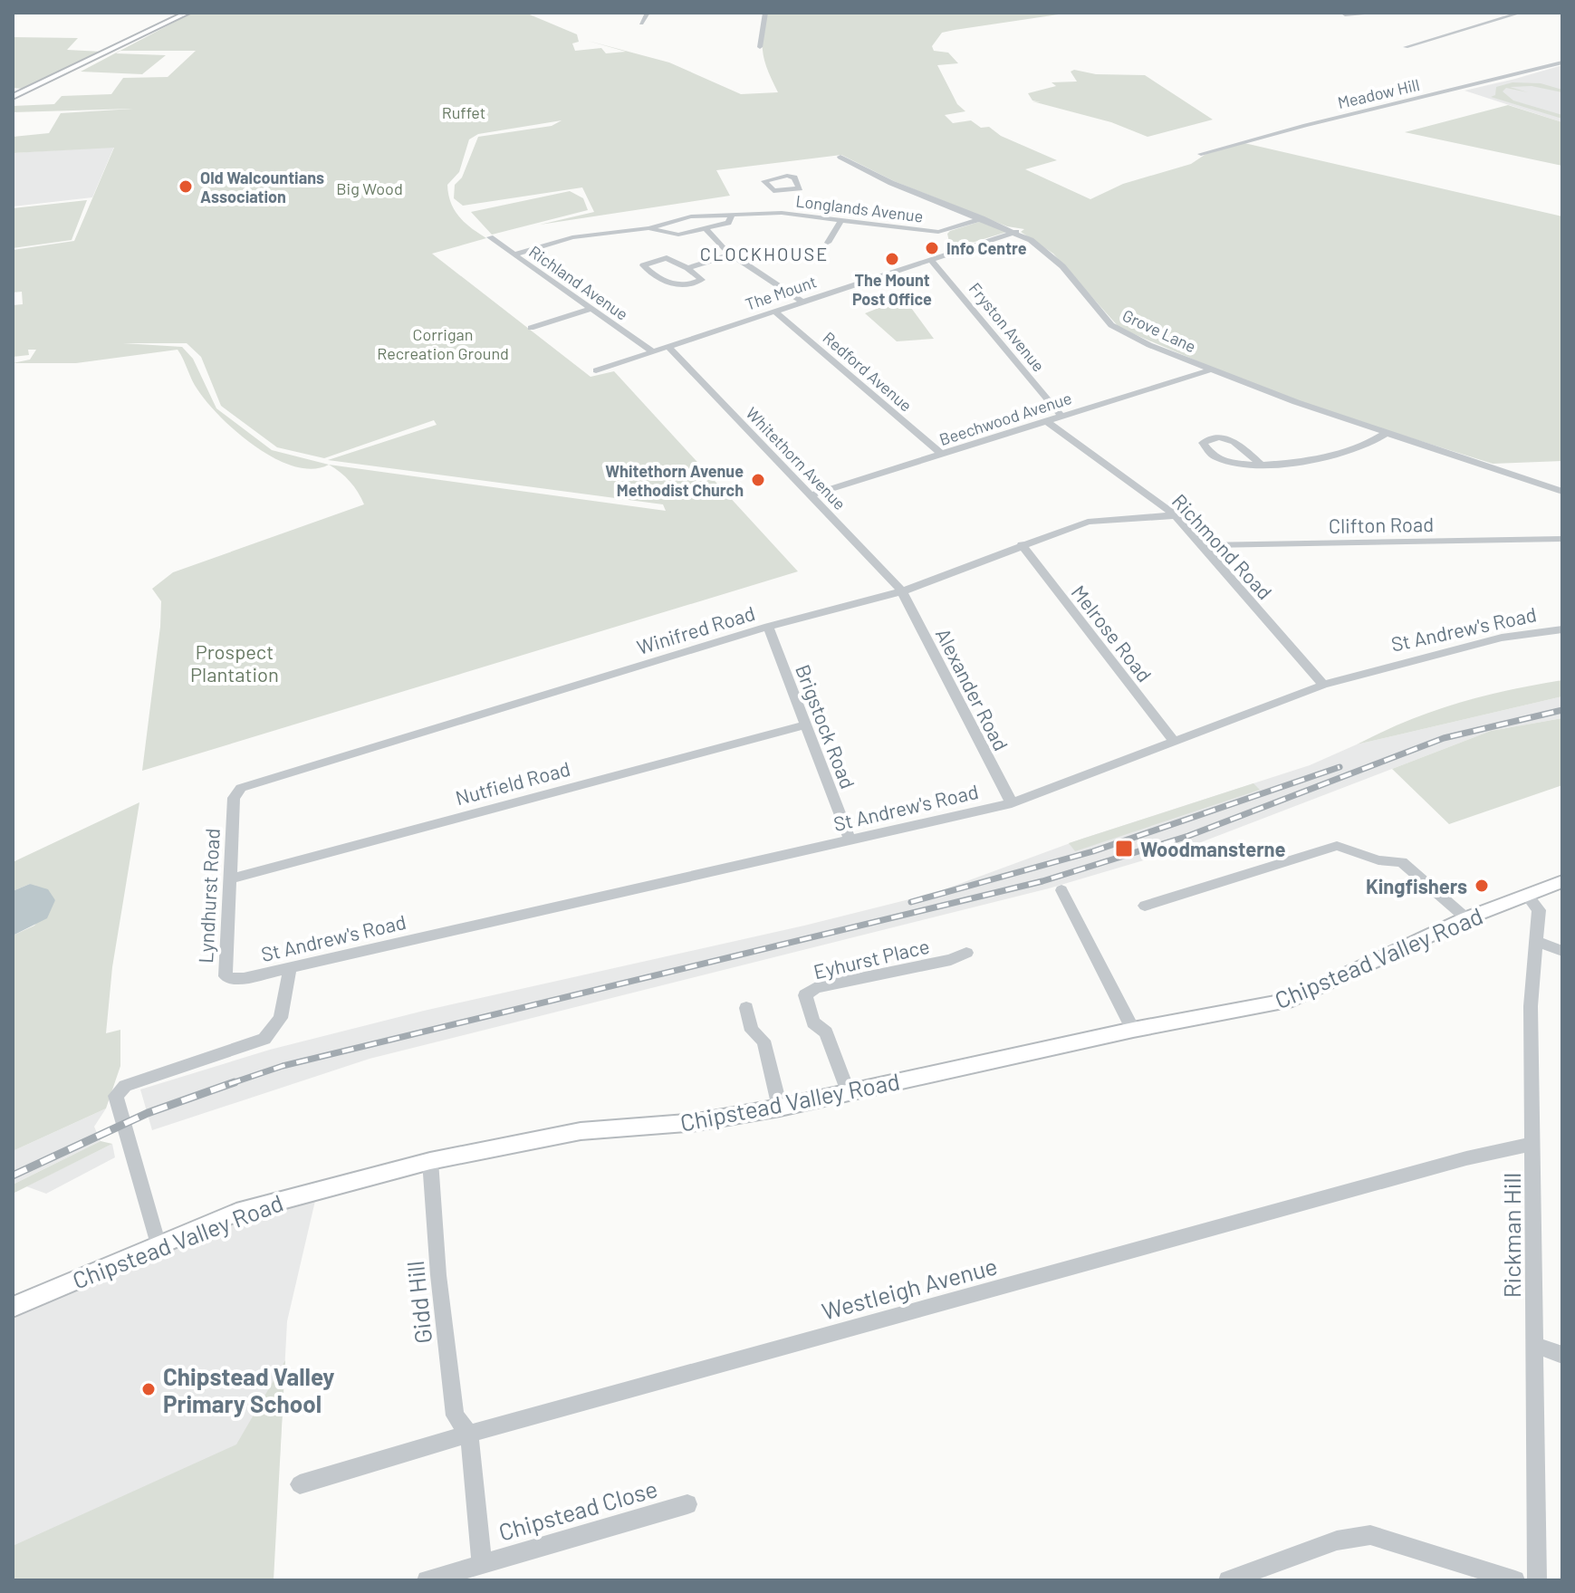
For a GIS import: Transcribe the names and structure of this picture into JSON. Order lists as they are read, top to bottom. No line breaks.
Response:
{"streets":{"main road":["Chipstead Valley Road"],"street":["Meadow Hill","Longlands Avenue","Richland Avenue","The Mount","Fryston Avenue","Grove Lane","Redford Avenue","Beechwood Avenue","Whitethorn Avenue","Clifton Road","Richmond Road","St Andrew's Road","Winifred Road","Melrose Road","Alexander Road","Brigstock Road","Nutfield Road","Lyndhurst Road","Eyhurst Place","Rickman Hill","Westleigh Avenue","Gidd Hill","Chipstead Close"]},"crossings":[["Longlands Avenue","Richland Avenue"],["Longlands Avenue","The Mount"],["Longlands Avenue","Grove Lane"],["Richland Avenue","The Mount"],["The Mount","Fryston Avenue"],["The Mount","Grove Lane"],["The Mount","Redford Avenue"],["The Mount","Whitethorn Avenue"],["Fryston Avenue","Beechwood Avenue"],["Grove Lane","Beechwood Avenue"],["Redford Avenue","Beechwood Avenue"],["Beechwood Avenue","Whitethorn Avenue"],["Beechwood Avenue","Richmond Road"],["Whitethorn Avenue","Winifred Road"],["Whitethorn Avenue","Alexander Road"],["Clifton Road","Richmond Road"],["Richmond Road","St Andrew's Road"],["Richmond Road","Winifred Road"],["St Andrew's Road","Melrose Road"],["St Andrew's Road","Alexander Road"],["St Andrew's Road","Brigstock Road"],["St Andrew's Road","Lyndhurst Road"],["Winifred Road","Melrose Road"],["Winifred Road","Alexander Road"],["Winifred Road","Brigstock Road"],["Winifred Road","Lyndhurst Road"],["Brigstock Road","Nutfield Road"],["Nutfield Road","Lyndhurst Road"],["Chipstead Valley Road","Eyhurst Place"],["Chipstead Valley Road","Rickman Hill"],["Chipstead Valley Road","Gidd Hill"],["Rickman Hill","Westleigh Avenue"],["Westleigh Avenue","Gidd Hill"],["Westleigh Avenue","Chipstead Close"],["Gidd Hill","Chipstead Close"]],"districts":["CLOCKHOUSE"],"parks":["Ruffet","Big Wood","Corrigan Recreation Ground","Prospect Plantation"],"places":{"other":["Old Walcountians Association","Info Centre","The Mount Post Office","Whitethorn Avenue Methodist Church","Kingfishers","Chipstead Valley Primary School"],"transit":["Woodmansterne"]}}
